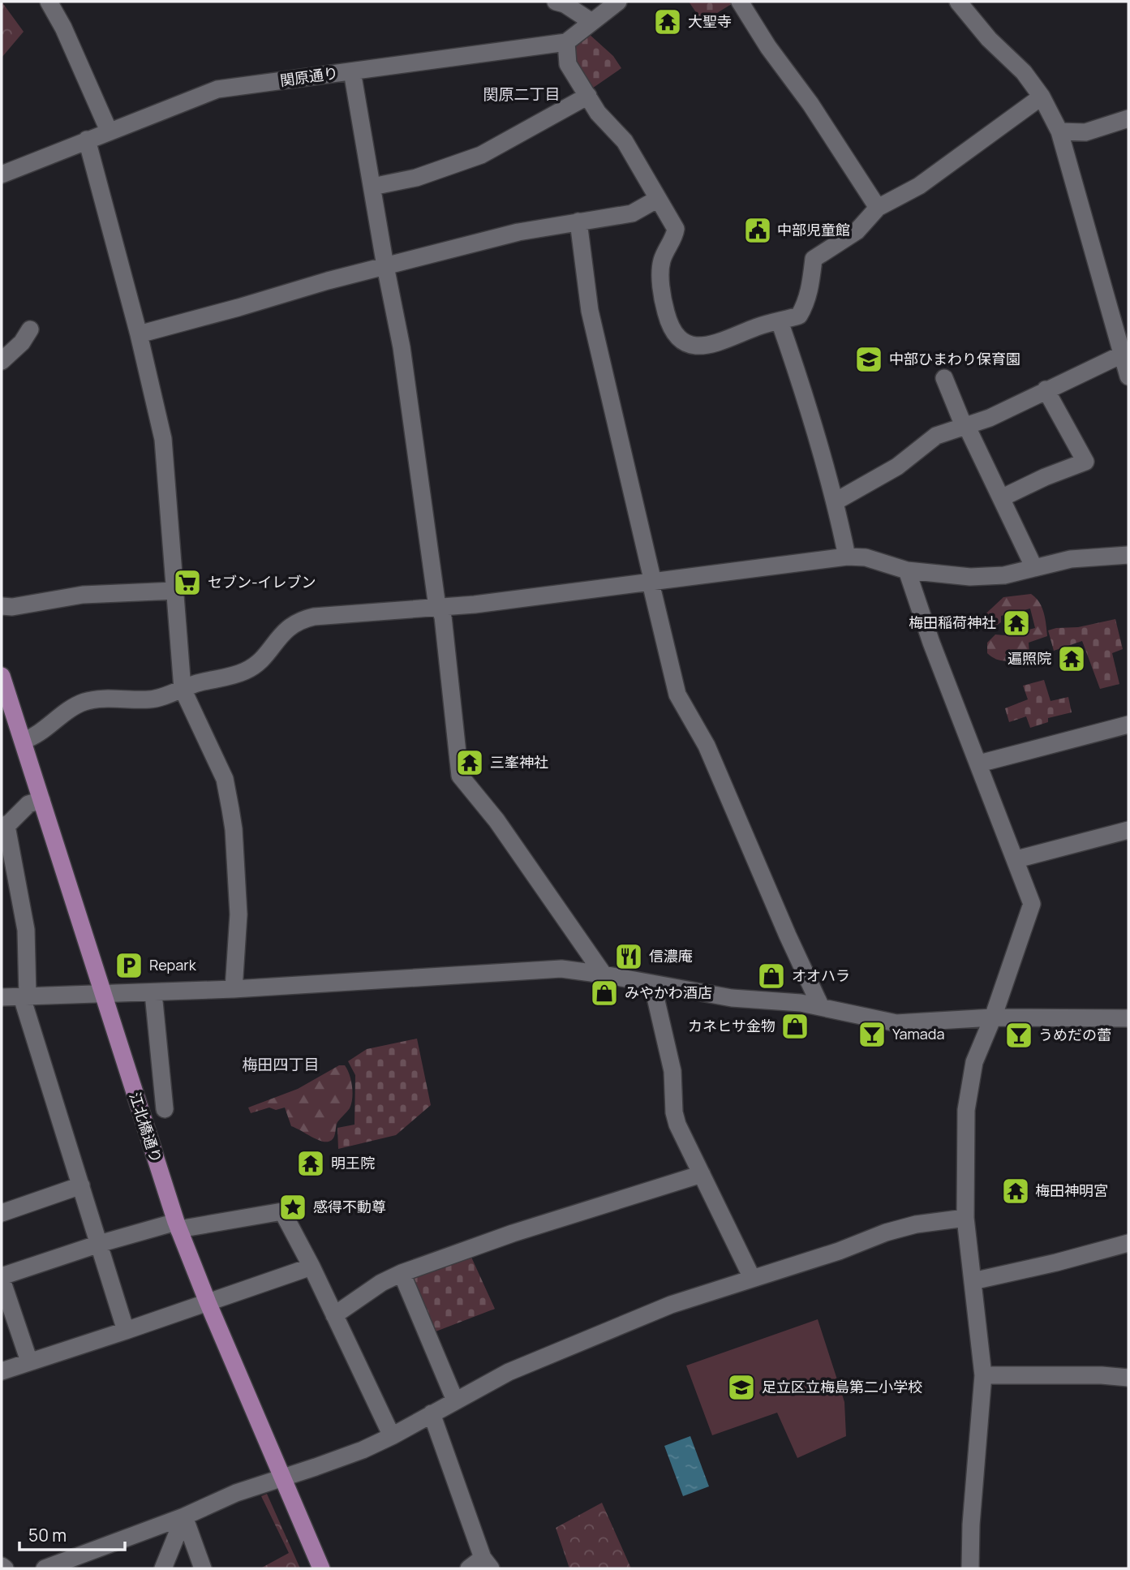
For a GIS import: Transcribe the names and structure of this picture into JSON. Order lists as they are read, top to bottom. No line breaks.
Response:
{"streets":{"main road":["江北橋通り"],"street":["関原通り"]},"districts":["関原二丁目","梅田四丁目"],"places":{"temple":["大聖寺","梅田稲荷神社","遍照院","三峯神社","明王院","梅田神明宮"],"public building":["中部児童館"],"school or university":["中部ひまわり保育園","足立区立梅島第二小学校"],"supermarket":["セブン-イレブン"],"restaurant":["信濃庵"],"parking":["Repark"],"shop":["オオハラ","みやかわ酒店","カネヒサ金物"],"bar":["Yamada","うめだの蕾"],"place":["感得不動尊"]},"scale_bar":"50 m"}
